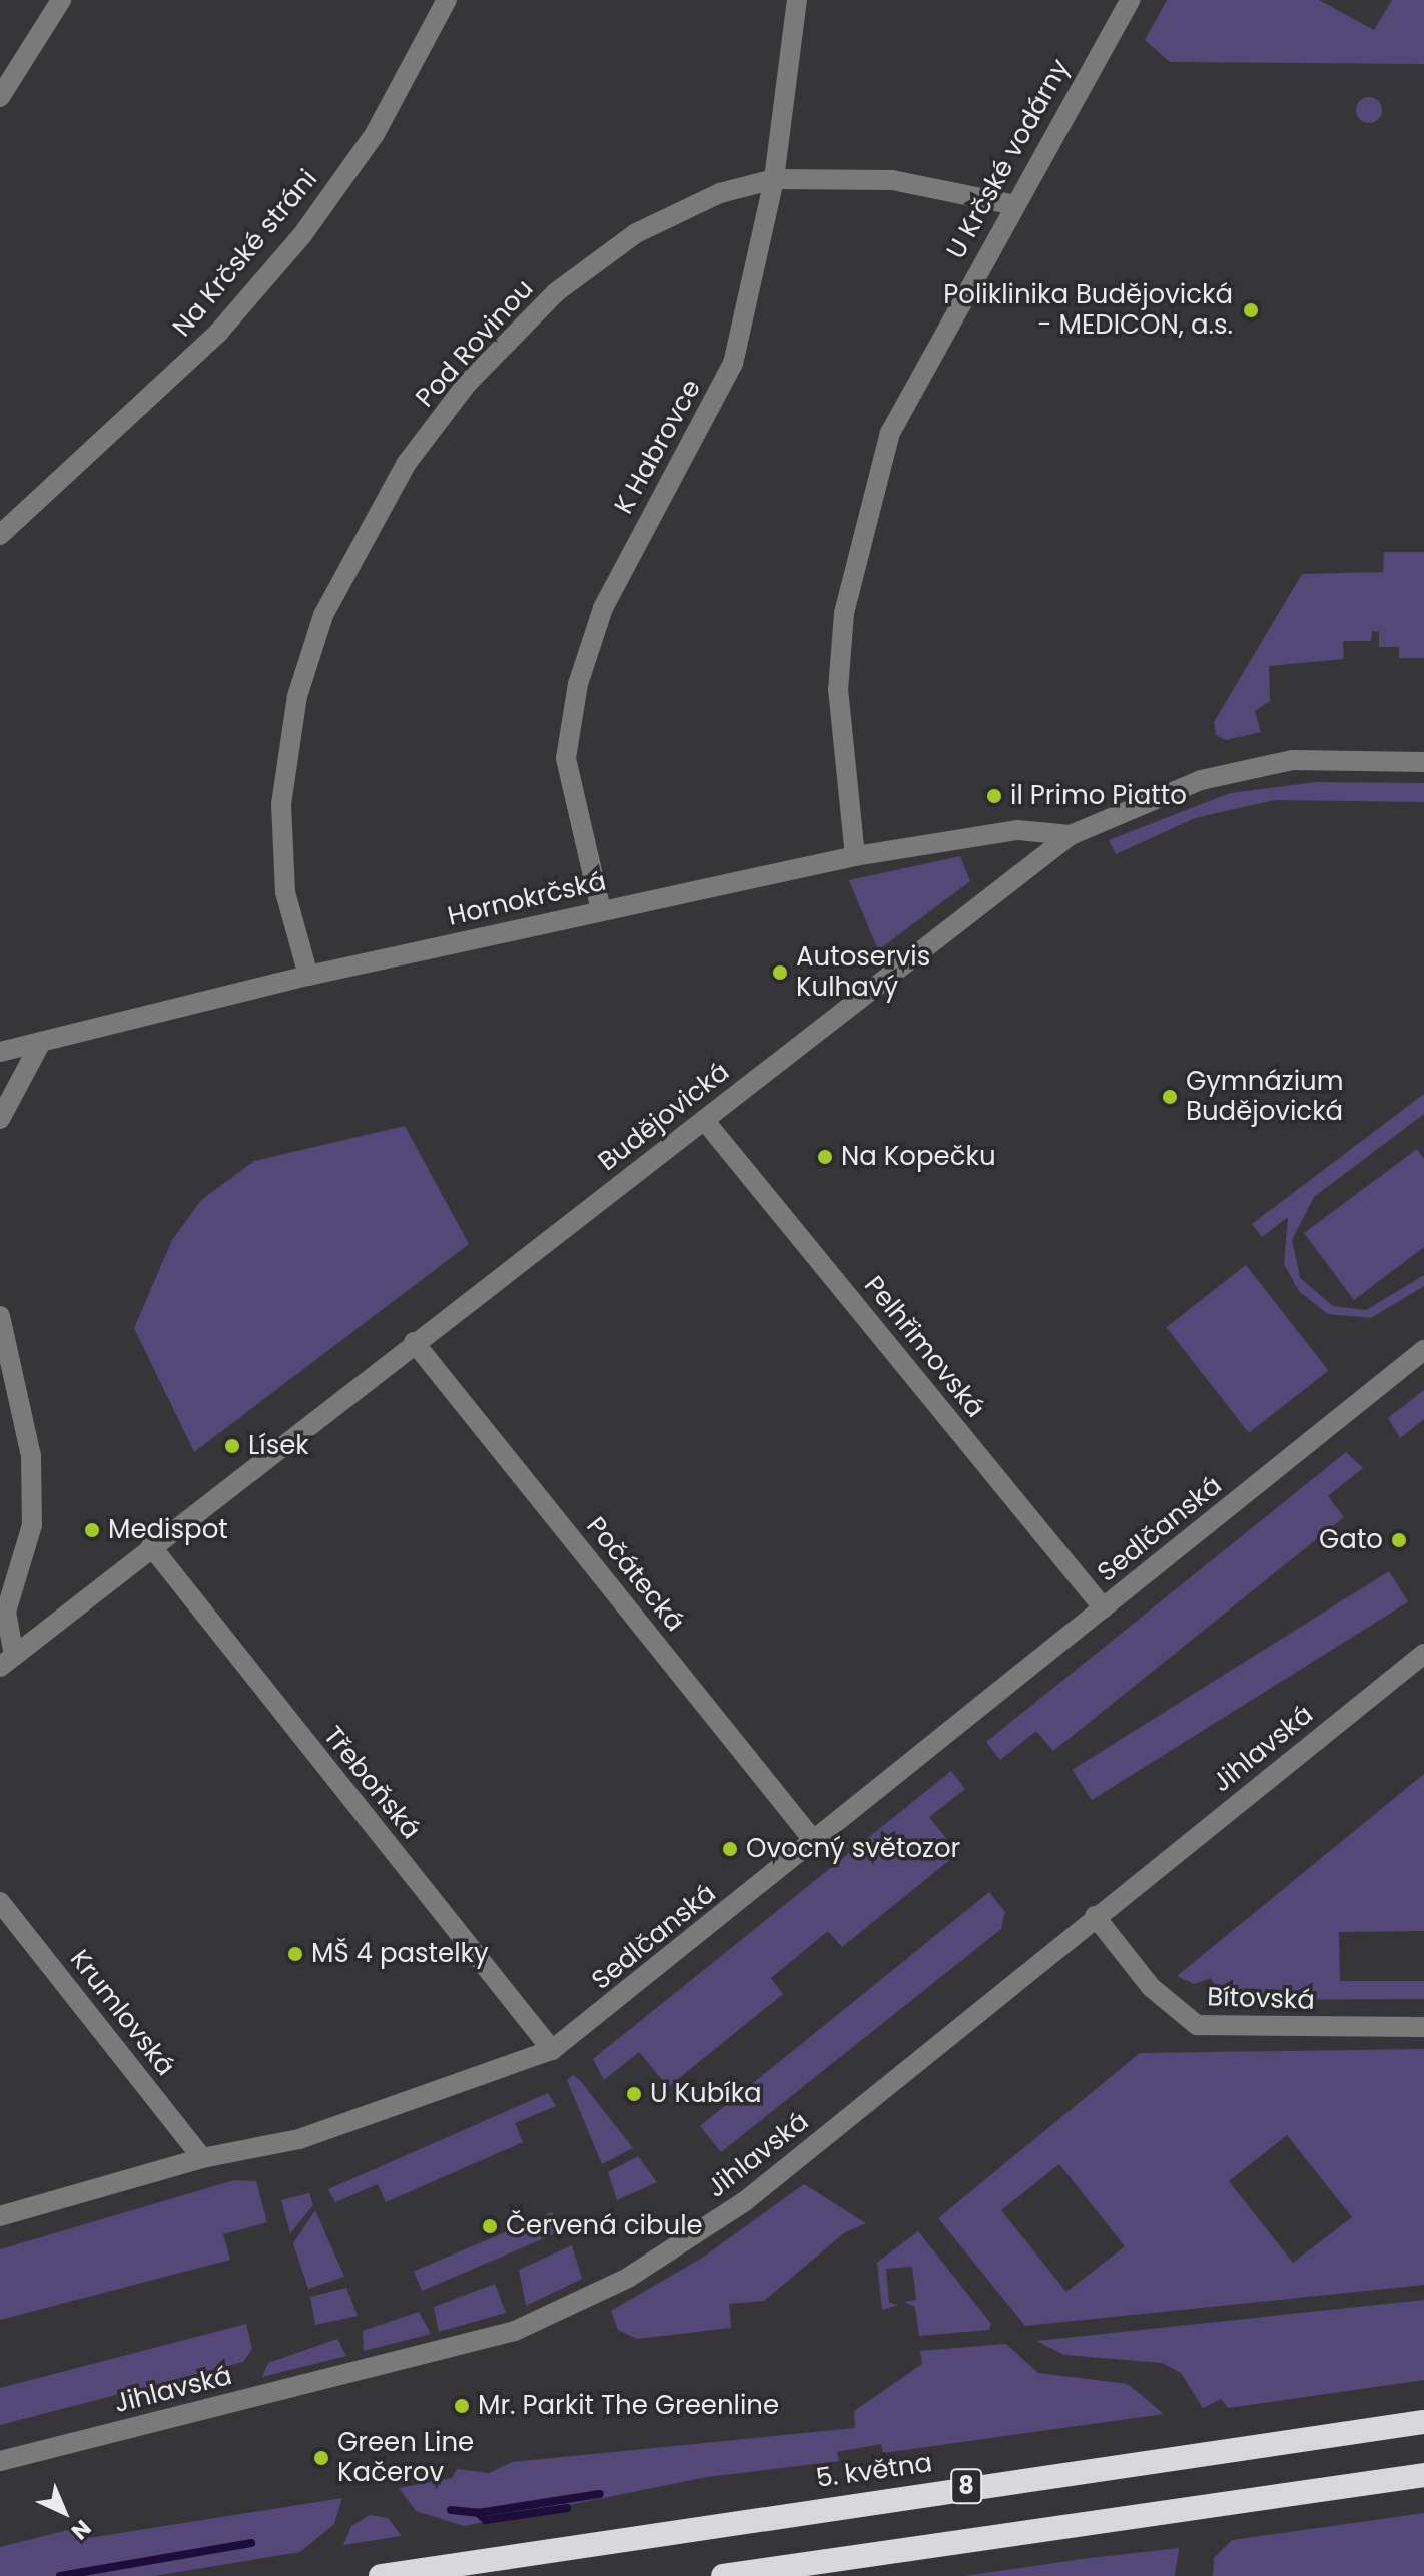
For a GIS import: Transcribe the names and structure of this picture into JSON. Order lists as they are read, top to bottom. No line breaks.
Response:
{"streets":{"highway":["5. května","8"],"street":["U Krčské vodárny","Na Krčské stráni","Pod Rovinou","K Habrovce","Hornokrčská","Budějovická","Pelhřimovská","Sedlčanská","Počátecká","Jihlavská","Třeboňská","Bítovská","Krumlovská"]},"crossings":[["U Krčské vodárny","Pod Rovinou"],["U Krčské vodárny","Hornokrčská"],["Pod Rovinou","K Habrovce"],["Pod Rovinou","Hornokrčská"],["K Habrovce","Hornokrčská"],["Hornokrčská","Budějovická"],["Budějovická","Pelhřimovská"],["Budějovická","Počátecká"],["Budějovická","Třeboňská"],["Pelhřimovská","Sedlčanská"],["Sedlčanská","Počátecká"],["Sedlčanská","Třeboňská"],["Sedlčanská","Krumlovská"],["Jihlavská","Bítovská"]],"places":["Poliklinika Budějovická - MEDICON, a.s.","il Primo Piatto","Autoservis Kulhavý","Gymnázium Budějovická","Na Kopečku","Lísek","Medispot","Gato","Ovocný světozor","MŠ 4 pastelky","U Kubíka","Červená cibule","Mr. Parkit The Greenline","Green Line Kačerov"],"north":"bottom right"}
